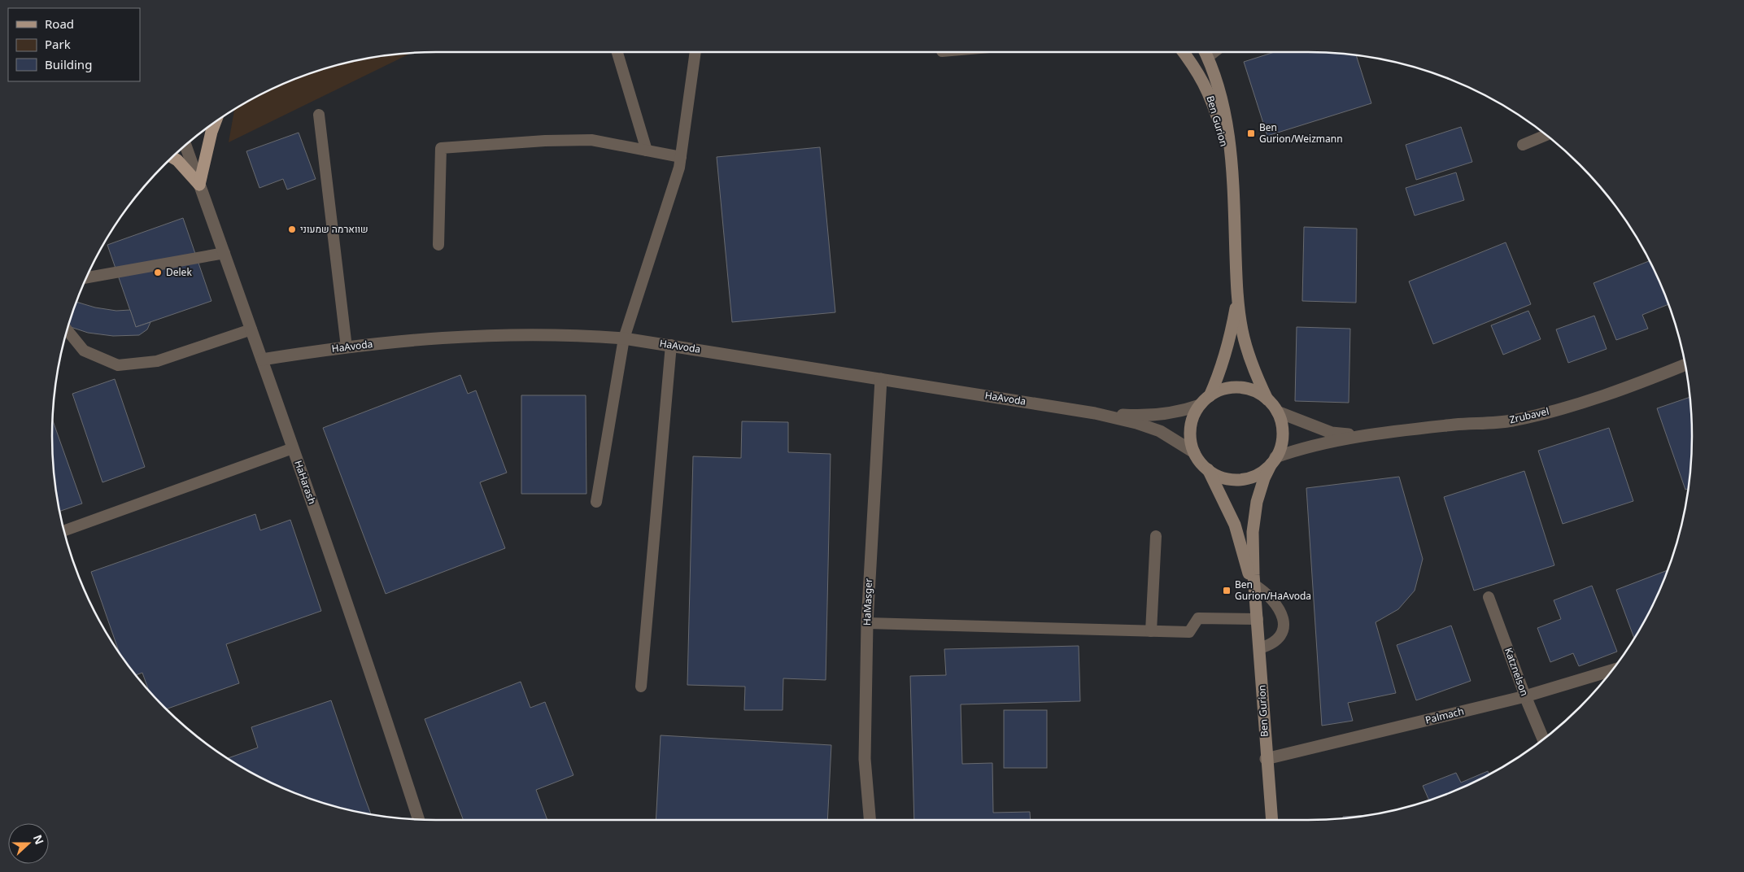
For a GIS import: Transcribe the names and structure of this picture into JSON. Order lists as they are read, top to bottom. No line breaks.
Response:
{"streets":{"street":["Ben Gurion","HaAvoda","Zrubavel","HaHarash","HaMasger","Katznelson","Palmach"]},"crossings":[["Ben Gurion","HaAvoda"],["Ben Gurion","Zrubavel"],["Ben Gurion","Palmach"],["HaAvoda","Zrubavel"],["HaAvoda","HaHarash"],["HaAvoda","HaMasger"],["Katznelson","Palmach"]],"places":{"transit":["Ben Gurion/Weizmann","Ben Gurion/HaAvoda"],"other":["שווארמה שמעוני","Delek"]},"legend":["Road","Park","Building"],"north":"right"}
